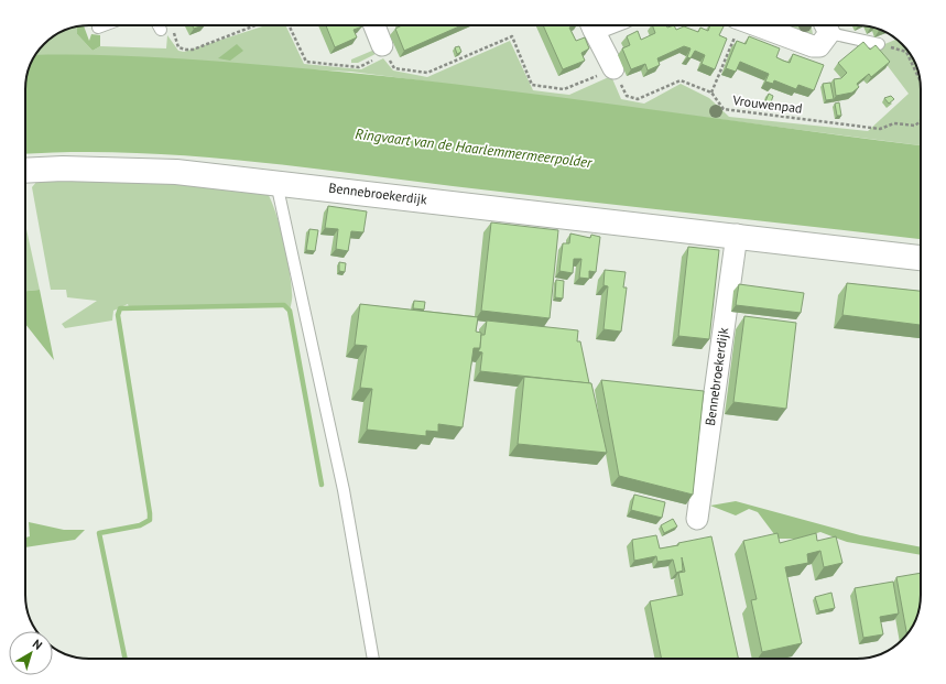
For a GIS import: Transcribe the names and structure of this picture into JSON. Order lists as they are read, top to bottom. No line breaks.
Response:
{"streets":{"street":["Bennebroekerdijk"],"path":["Vrouwenpad"]},"water":["Ringvaart van de Haarlemmermeerpolder"],"north":"top right"}
